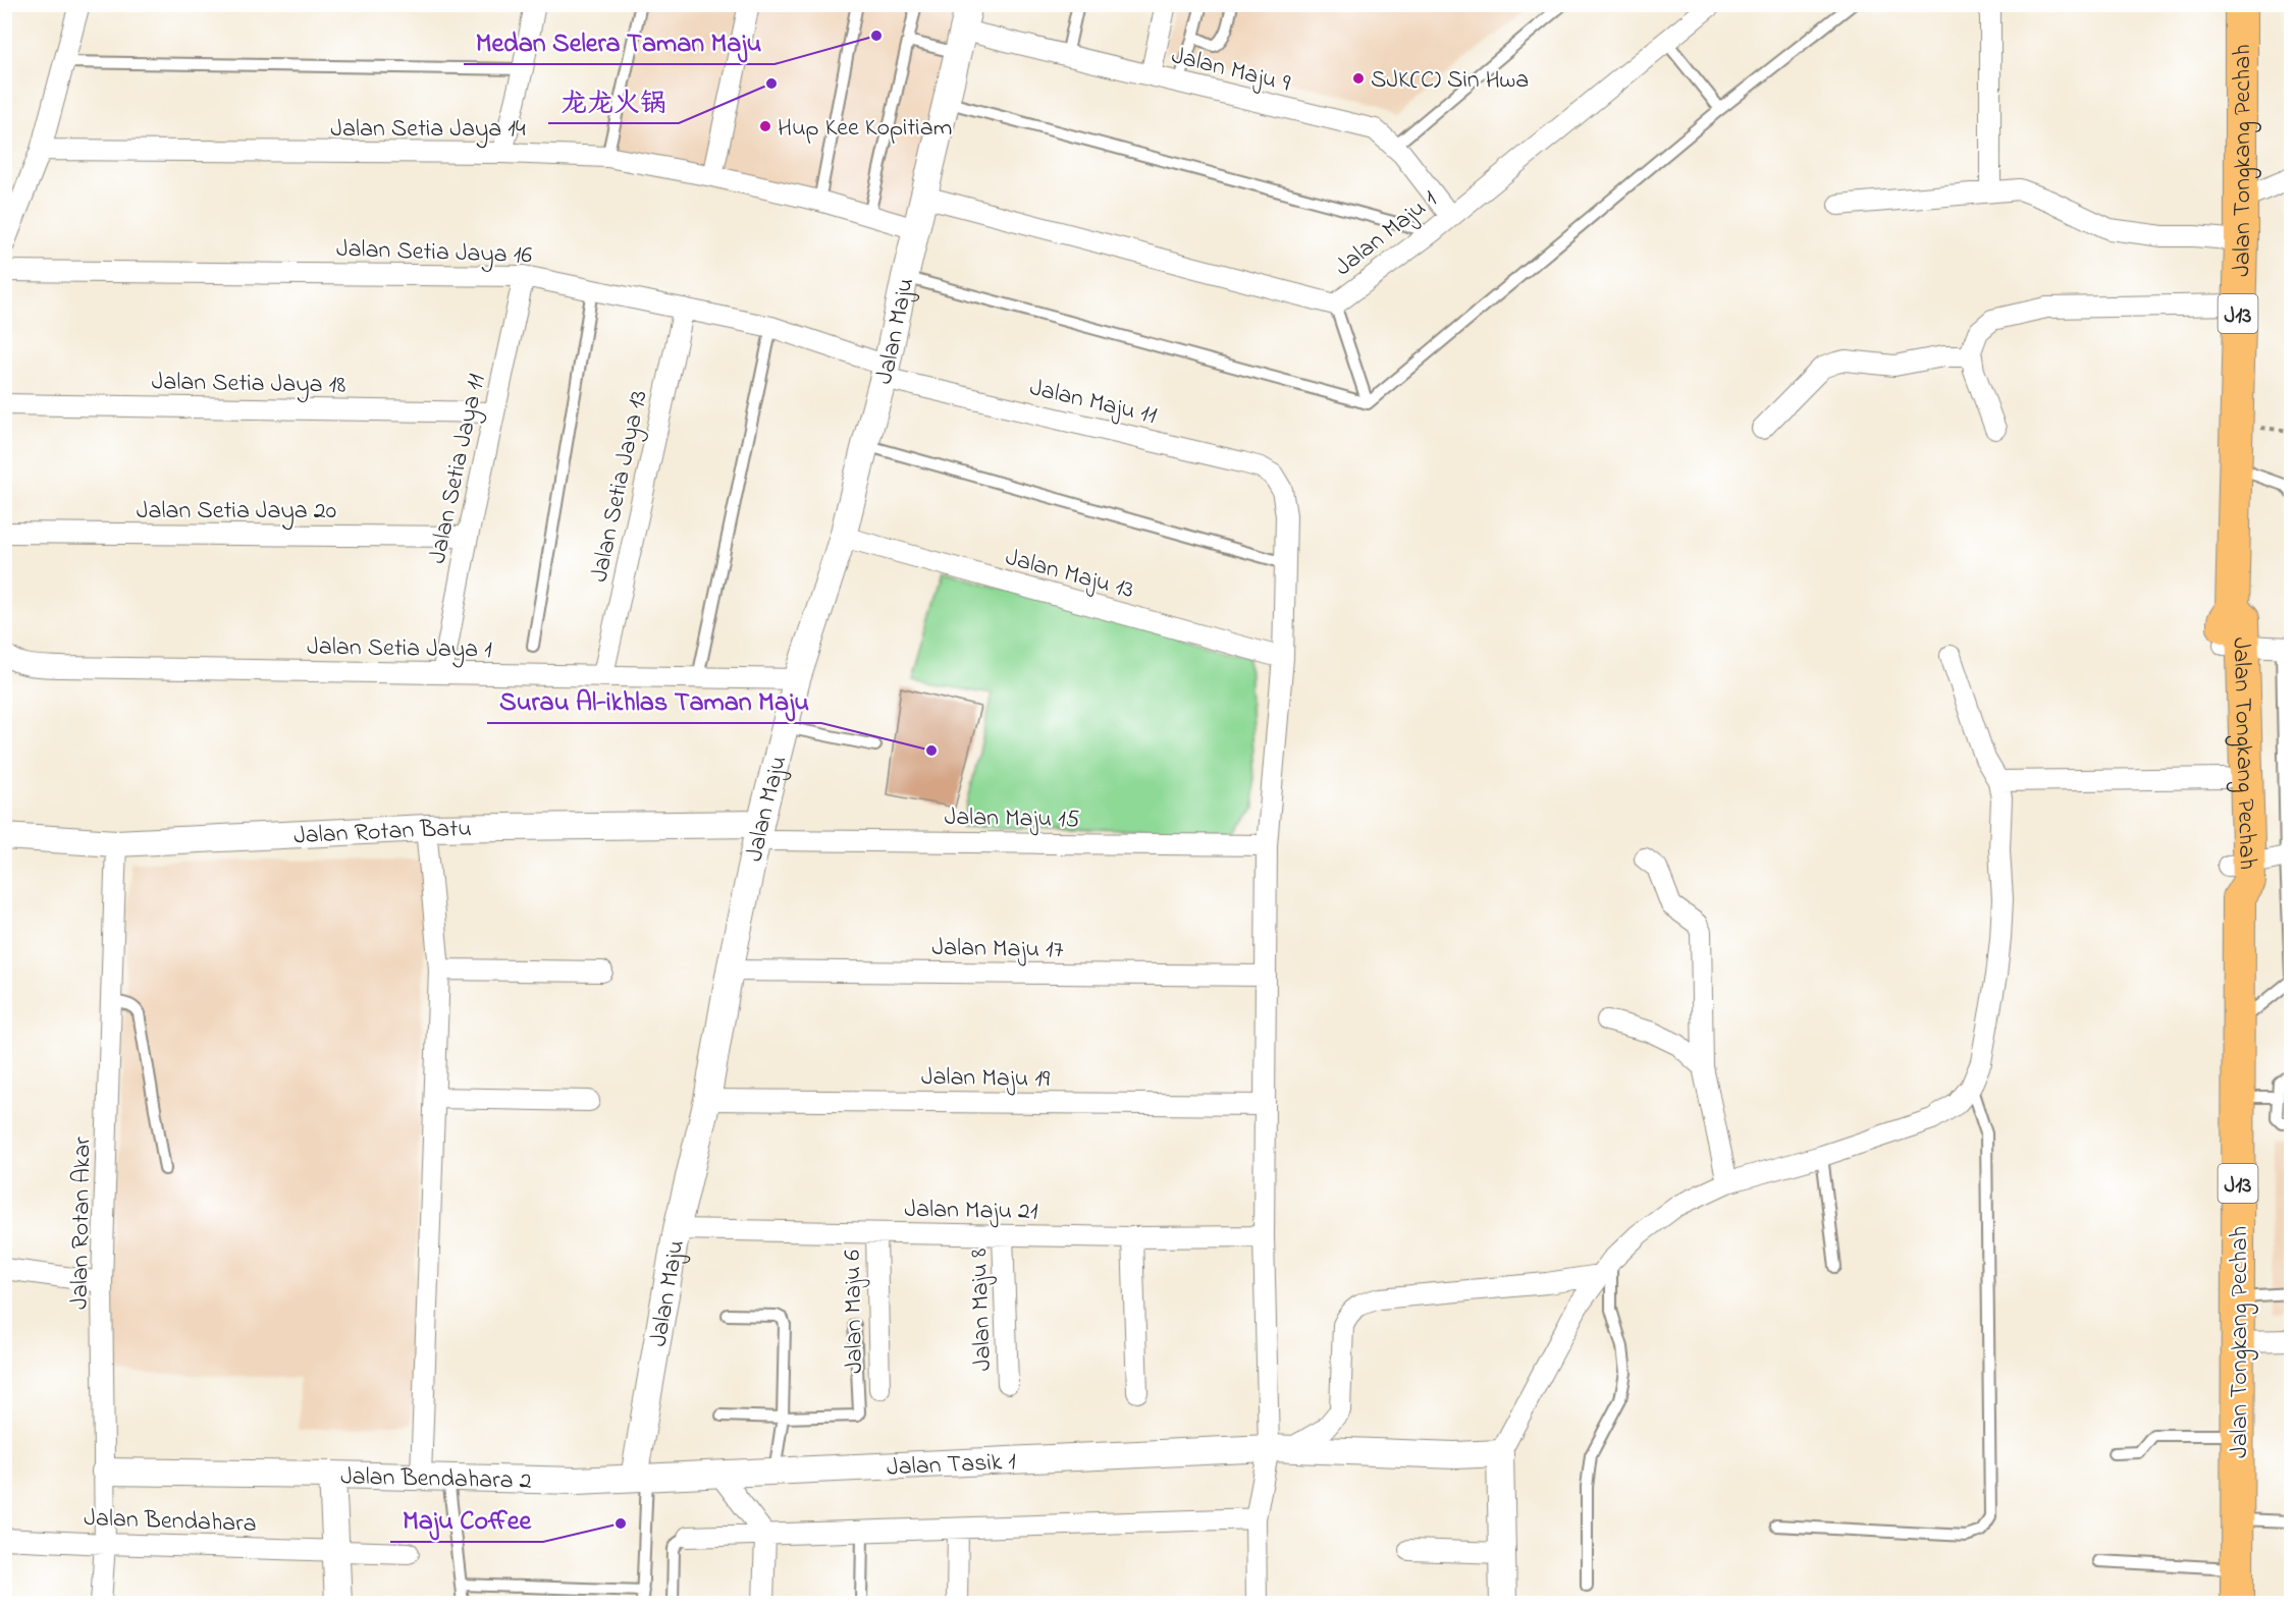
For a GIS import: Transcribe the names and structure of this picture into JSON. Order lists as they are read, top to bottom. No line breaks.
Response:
{"streets":{"main road":["Jalan Tongkang Pechah","J13"],"street":["Jalan Maju 9","Jalan Setia Jaya 14","Jalan Maju 1","Jalan Setia Jaya 16","Jalan Maju","Jalan Setia Jaya 18","Jalan Maju 11","Jalan Setia Jaya 11","Jalan Setia Jaya 13","Jalan Setia Jaya 20","Jalan Maju 13","Jalan Setia Jaya 1","Jalan Maju 15","Jalan Rotan Batu","Jalan Maju 17","Jalan Maju 19","Jalan Maju 21","Jalan Rotan Akar","Jalan Maju 8","Jalan Maju 6","Jalan Tasik 1","Jalan Bendahara 2","Jalan Bendahara"]},"crossings":[["Jalan Maju 9","Jalan Maju 1"],["Jalan Maju 9","Jalan Maju"],["Jalan Setia Jaya 14","Jalan Maju"],["Jalan Maju 1","Jalan Maju"],["Jalan Setia Jaya 16","Jalan Maju"],["Jalan Setia Jaya 16","Jalan Maju 11"],["Jalan Setia Jaya 16","Jalan Setia Jaya 11"],["Jalan Setia Jaya 16","Jalan Setia Jaya 13"],["Jalan Maju","Jalan Maju 11"],["Jalan Maju","Jalan Maju 13"],["Jalan Maju","Jalan Setia Jaya 1"],["Jalan Maju","Jalan Maju 15"],["Jalan Maju","Jalan Rotan Batu"],["Jalan Maju","Jalan Maju 17"],["Jalan Maju","Jalan Maju 19"],["Jalan Maju","Jalan Maju 21"],["Jalan Maju","Jalan Tasik 1"],["Jalan Maju","Jalan Bendahara 2"],["Jalan Setia Jaya 18","Jalan Setia Jaya 11"],["Jalan Setia Jaya 11","Jalan Setia Jaya 20"],["Jalan Setia Jaya 11","Jalan Setia Jaya 1"],["Jalan Setia Jaya 13","Jalan Setia Jaya 1"],["Jalan Maju 15","Jalan Rotan Batu"],["Jalan Rotan Batu","Jalan Rotan Akar"],["Jalan Maju 21","Jalan Maju 8"],["Jalan Maju 21","Jalan Maju 6"],["Jalan Rotan Akar","Jalan Bendahara"],["Jalan Tasik 1","Jalan Bendahara 2"],["Jalan Bendahara 2","Jalan Bendahara"]],"places":["Medan Selera Taman Maju","SJK(C) Sin Hwa","龙龙火锅","Hup Kee Kopitiam","Surau Al-ikhlas Taman Maju","Maju Coffee"]}
